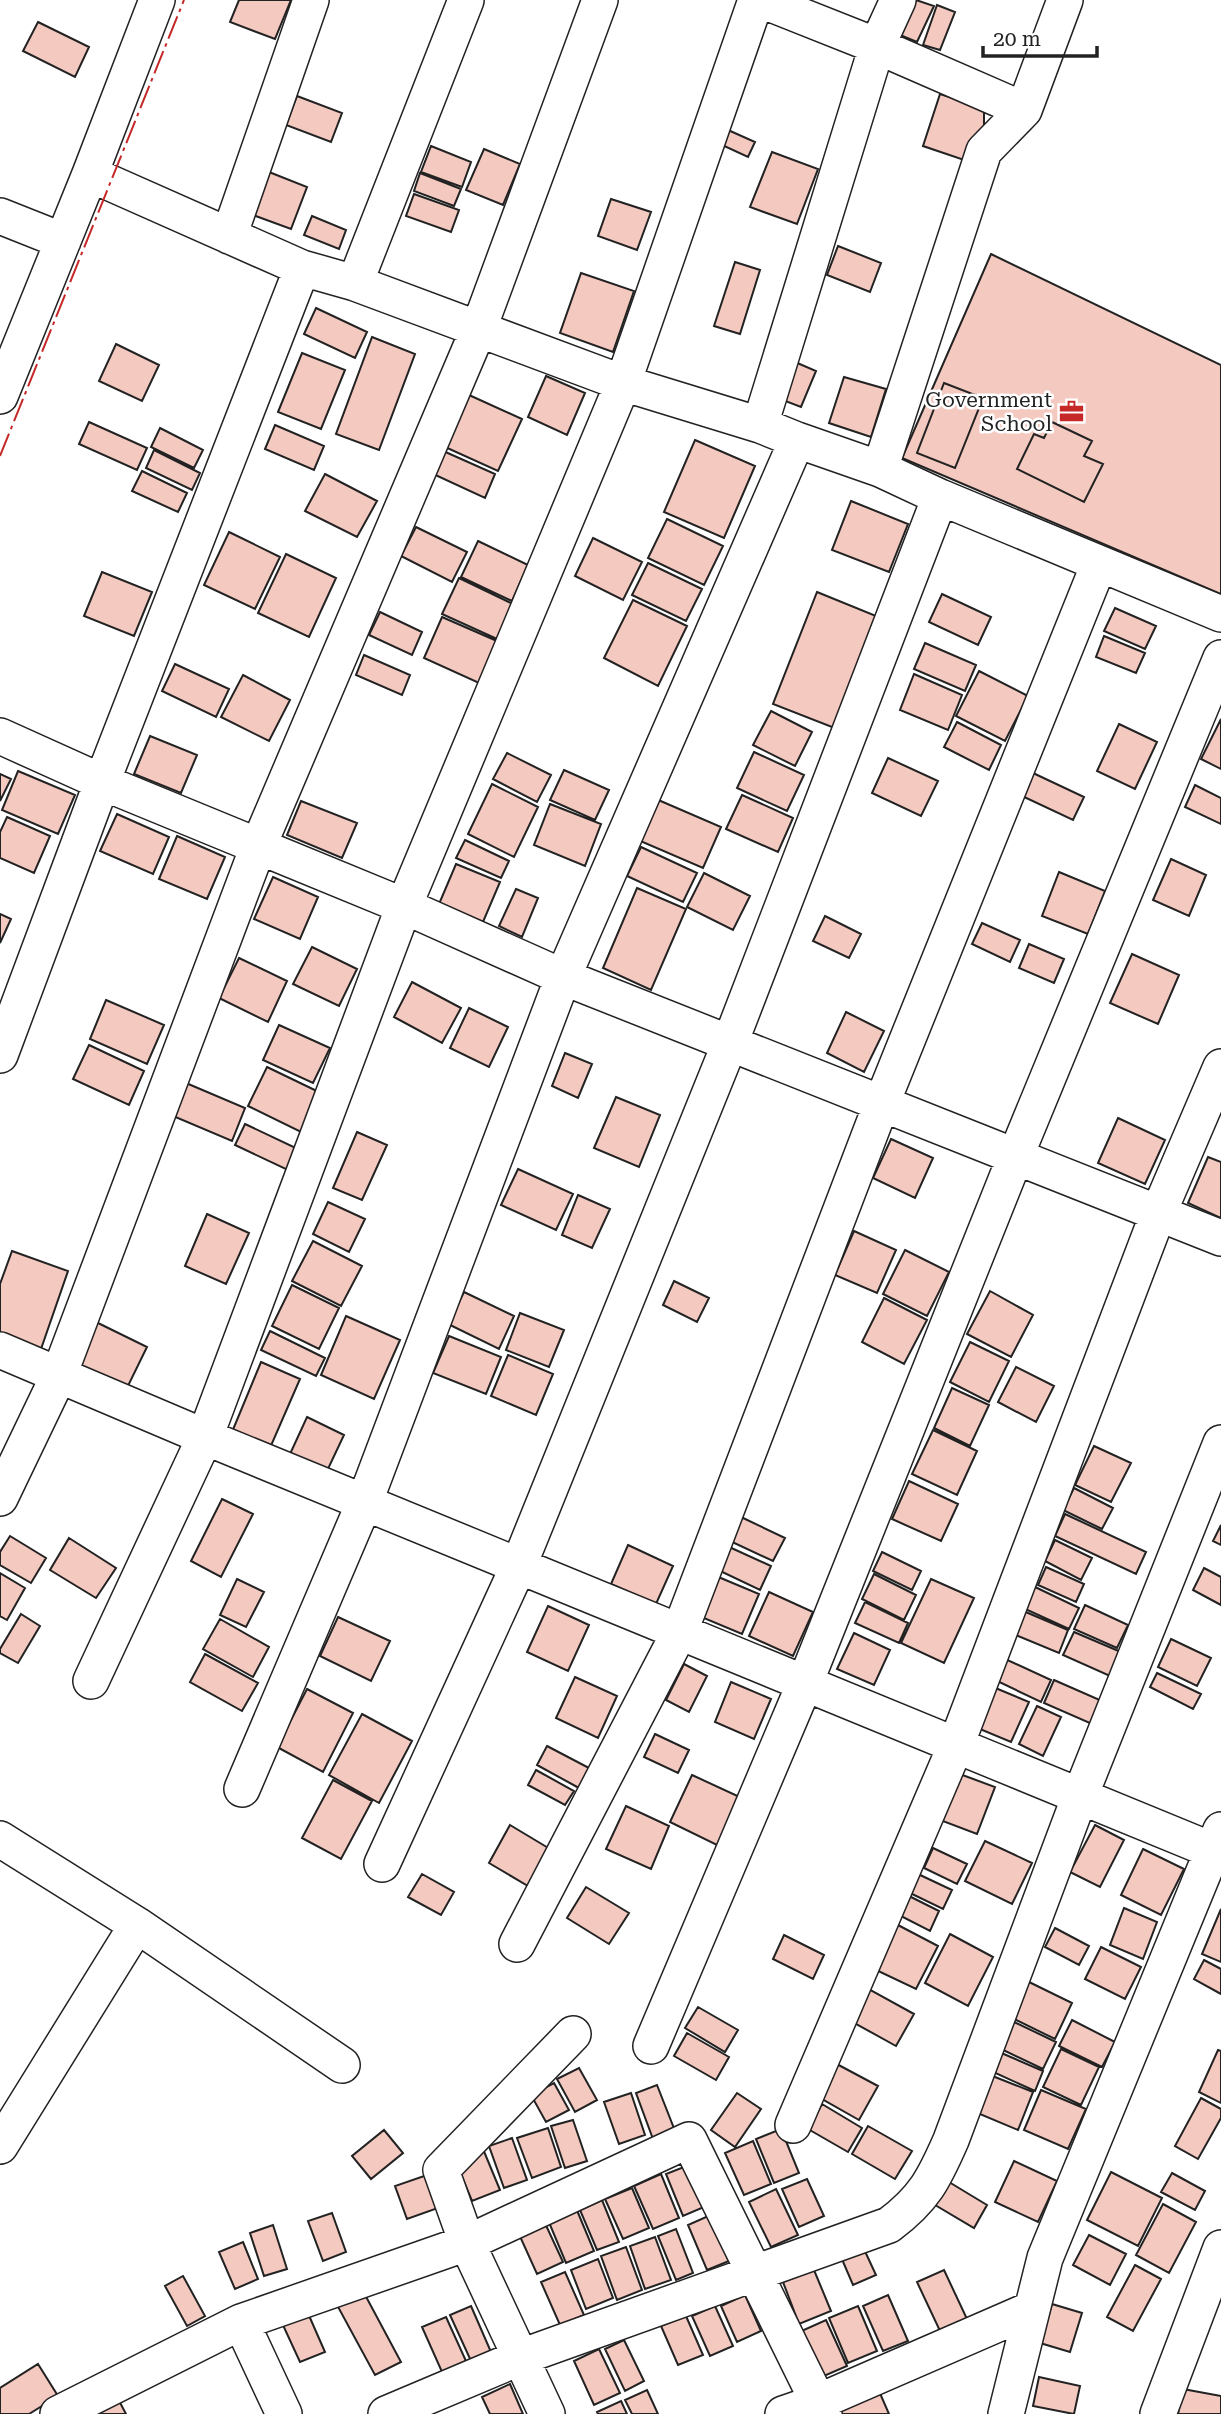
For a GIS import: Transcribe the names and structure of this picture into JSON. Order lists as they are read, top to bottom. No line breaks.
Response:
{"places":{"office":["Government School"]},"scale_bar":"20 m"}
